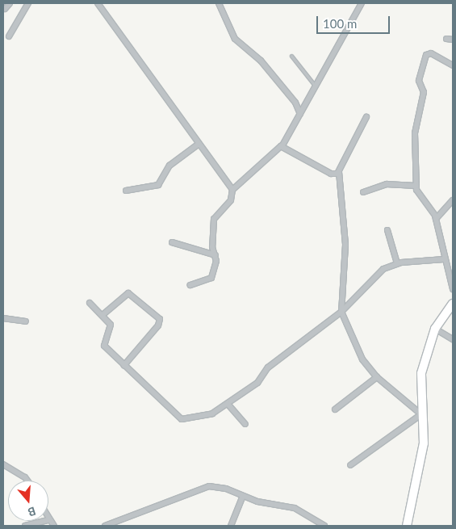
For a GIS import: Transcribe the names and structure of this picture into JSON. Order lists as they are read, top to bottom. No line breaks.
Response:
{"scale_bar":"100 m","north":"bottom"}
